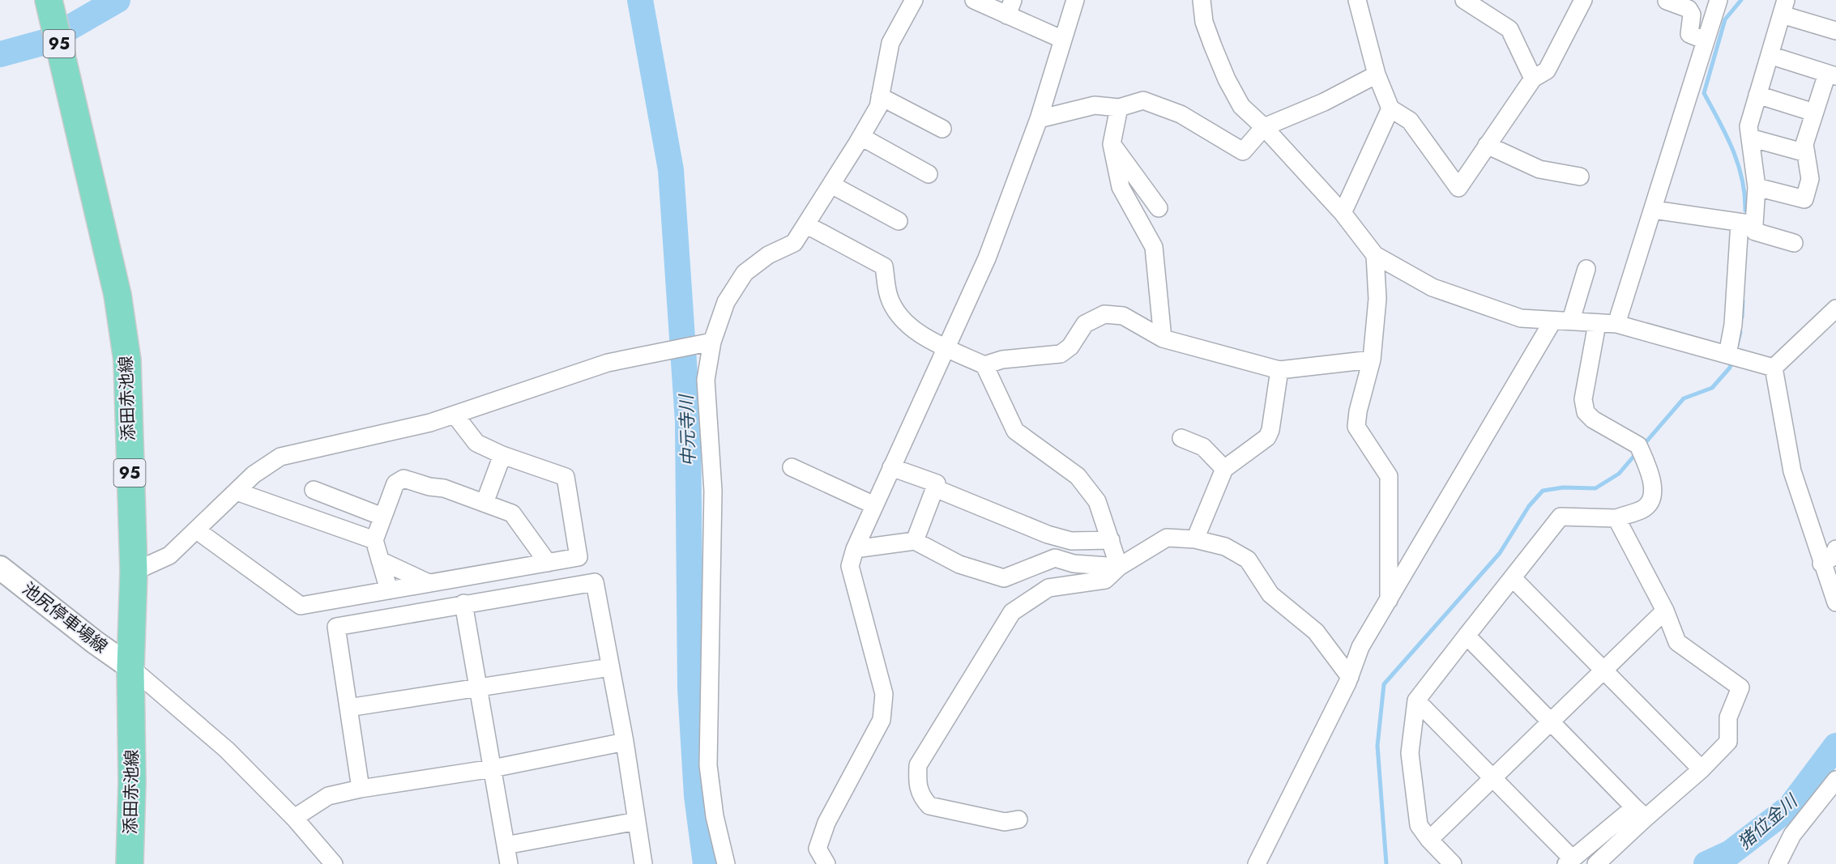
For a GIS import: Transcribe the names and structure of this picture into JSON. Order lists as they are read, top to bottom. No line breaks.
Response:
{"streets":{"main road":["95","添田赤池線","池尻停車場線"]},"crossings":[["添田赤池線","池尻停車場線"]],"water":["中元寺川","猪位金川"]}
